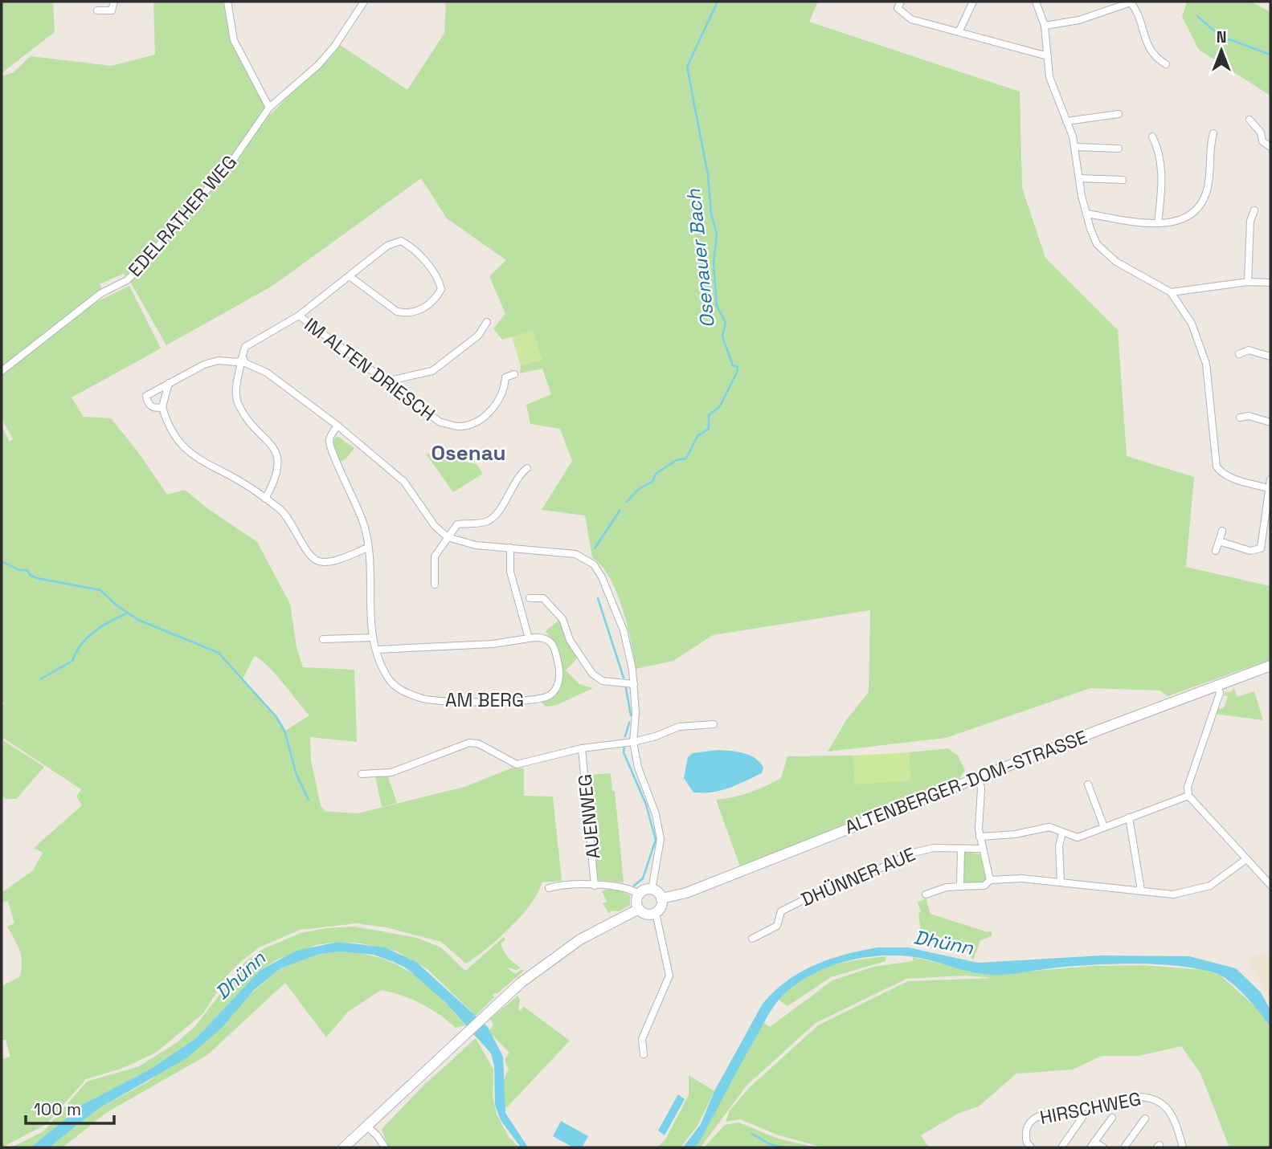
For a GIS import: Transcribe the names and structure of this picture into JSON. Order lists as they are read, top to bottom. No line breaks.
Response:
{"streets":{"main road":["ALTENBERGER-DOM-STRASSE"],"street":["EDELRATHER WEG","IM ALTEN DRIESCH","AM BERG","AUENWEG","DHÜNNER AUE","HIRSCHWEG"]},"districts":["Osenau"],"water":["Osenauer Bach","Dhünn"],"scale_bar":"100 m","north":"top"}
